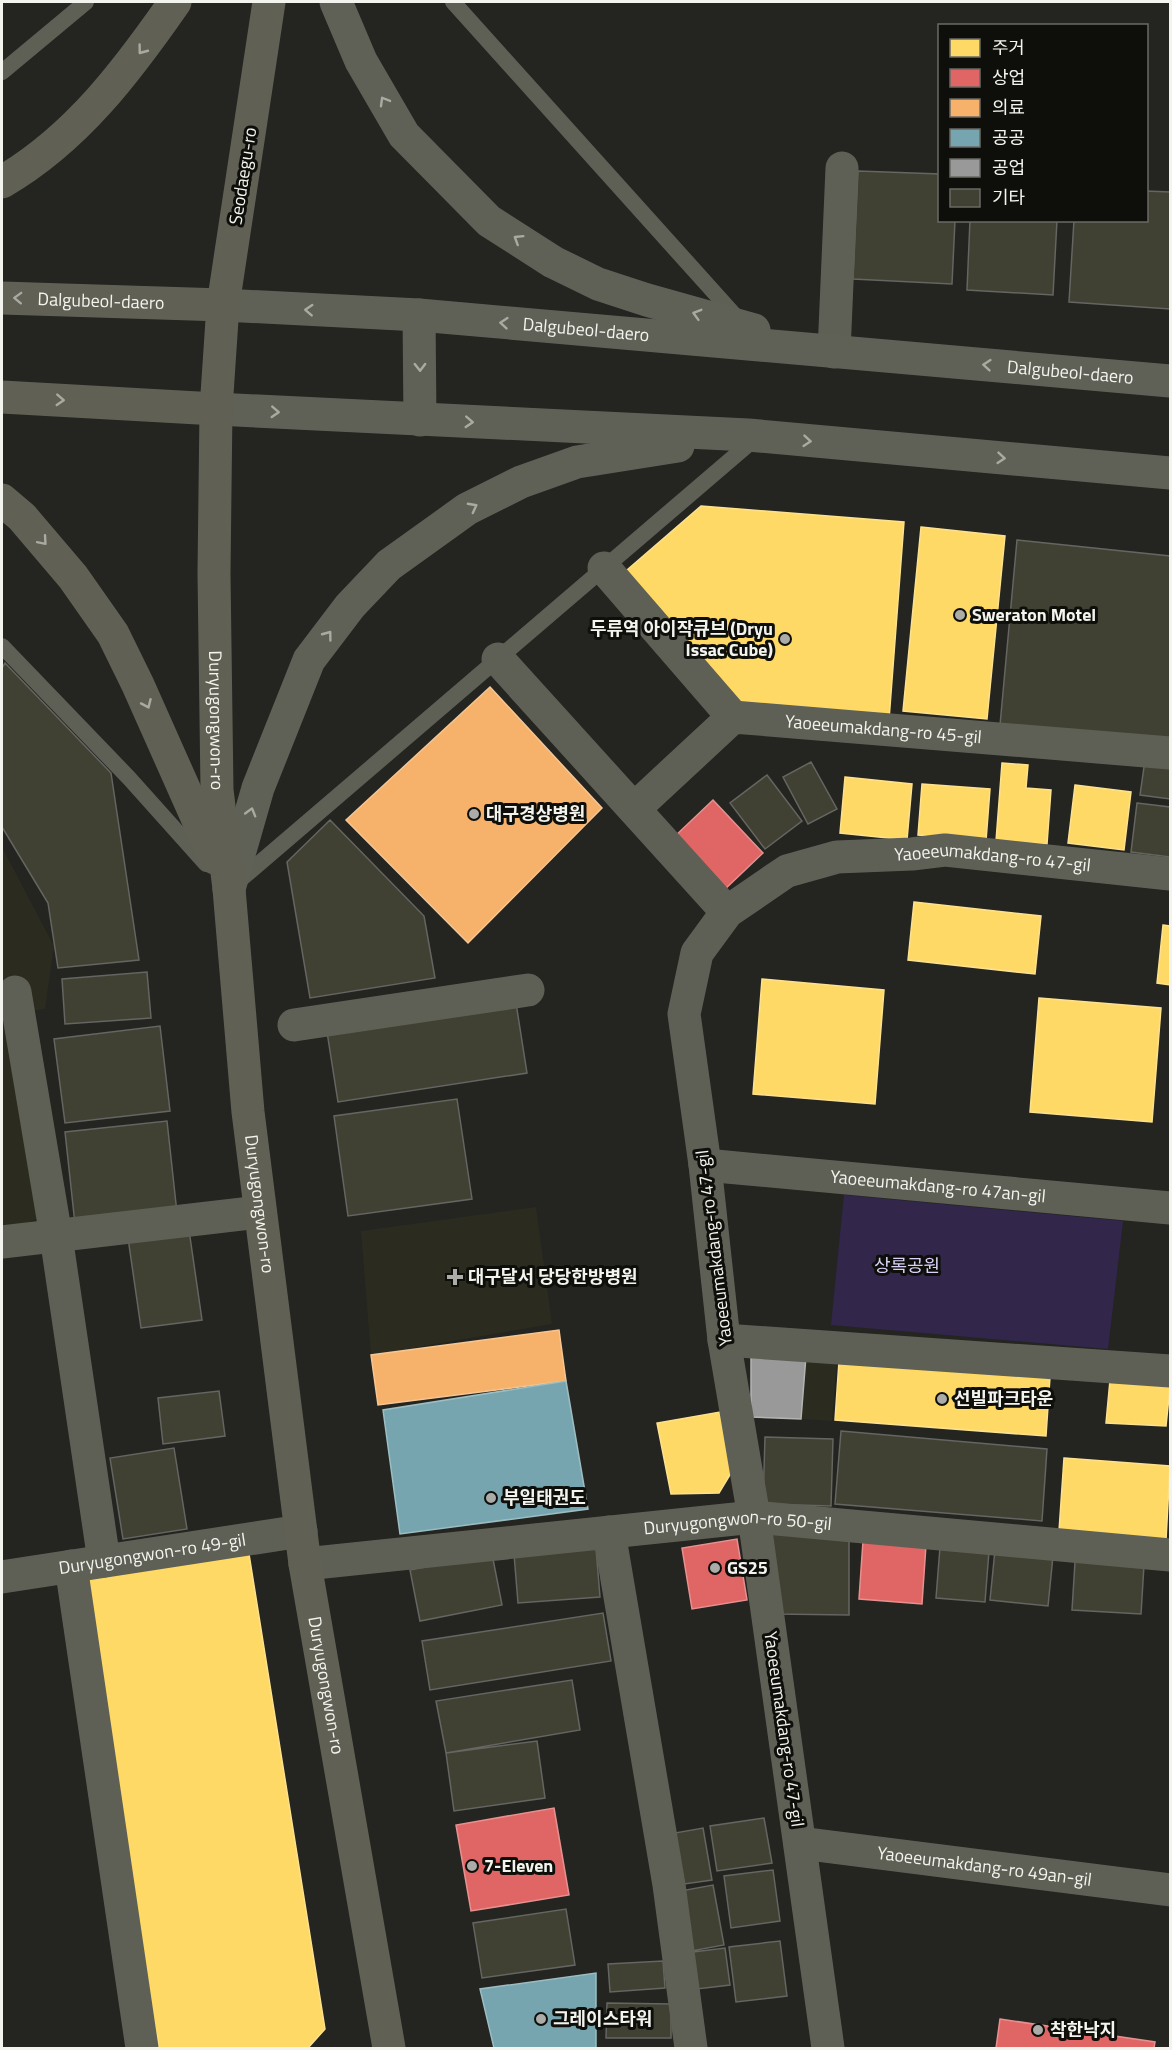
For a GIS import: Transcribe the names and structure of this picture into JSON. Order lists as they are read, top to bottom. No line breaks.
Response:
{"streets":{"main road":["Seodaegu-ro","Dalgubeol-daero","Duryugongwon-ro"],"street":["Yaoeeumakdang-ro 45-gil","Yaoeeumakdang-ro 47-gil","Yaoeeumakdang-ro 47an-gil","Duryugongwon-ro 50-gil","Duryugongwon-ro 49-gil","Yaoeeumakdang-ro 49an-gil"]},"crossings":[["Seodaegu-ro","Dalgubeol-daero"],["Seodaegu-ro","Duryugongwon-ro"],["Duryugongwon-ro","Duryugongwon-ro 50-gil"],["Duryugongwon-ro","Duryugongwon-ro 49-gil"],["Yaoeeumakdang-ro 47-gil","Yaoeeumakdang-ro 47an-gil"],["Yaoeeumakdang-ro 47-gil","Duryugongwon-ro 50-gil"],["Yaoeeumakdang-ro 47-gil","Yaoeeumakdang-ro 49an-gil"]],"parks":["상록공원"],"places":{"other":["Sweraton Motel","두류역 아이작큐브 (Dryu Issac Cube)","대구경상병원","선빌파크타운","부일태권도","GS25","7-Eleven","그레이스타워","착한낙지"],"health":["대구달서 당당한방병원"]},"legend":["주거","상업","의료","공공","공업","기타"]}
